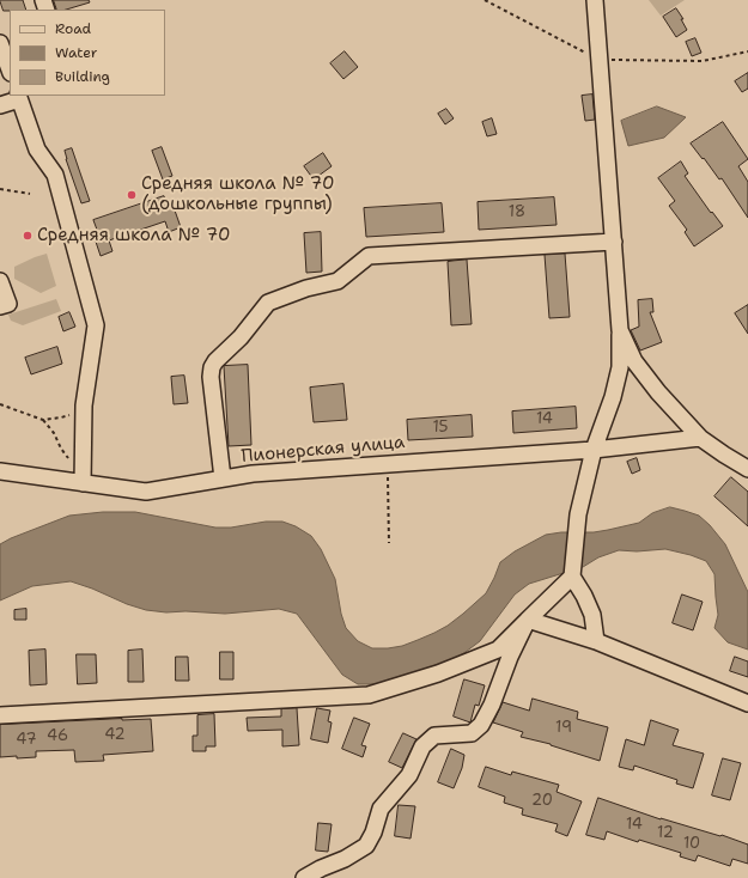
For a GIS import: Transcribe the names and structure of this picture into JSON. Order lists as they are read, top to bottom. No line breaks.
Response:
{"streets":{"street":["Пионерская улица"]},"places":["Средняя школа № 70 (дошкольные группы)","Средняя школа № 70"],"house_numbers":["18","14","15","19","42","46","47","20","14","12","10"],"legend":["Road","Water","Building"]}
